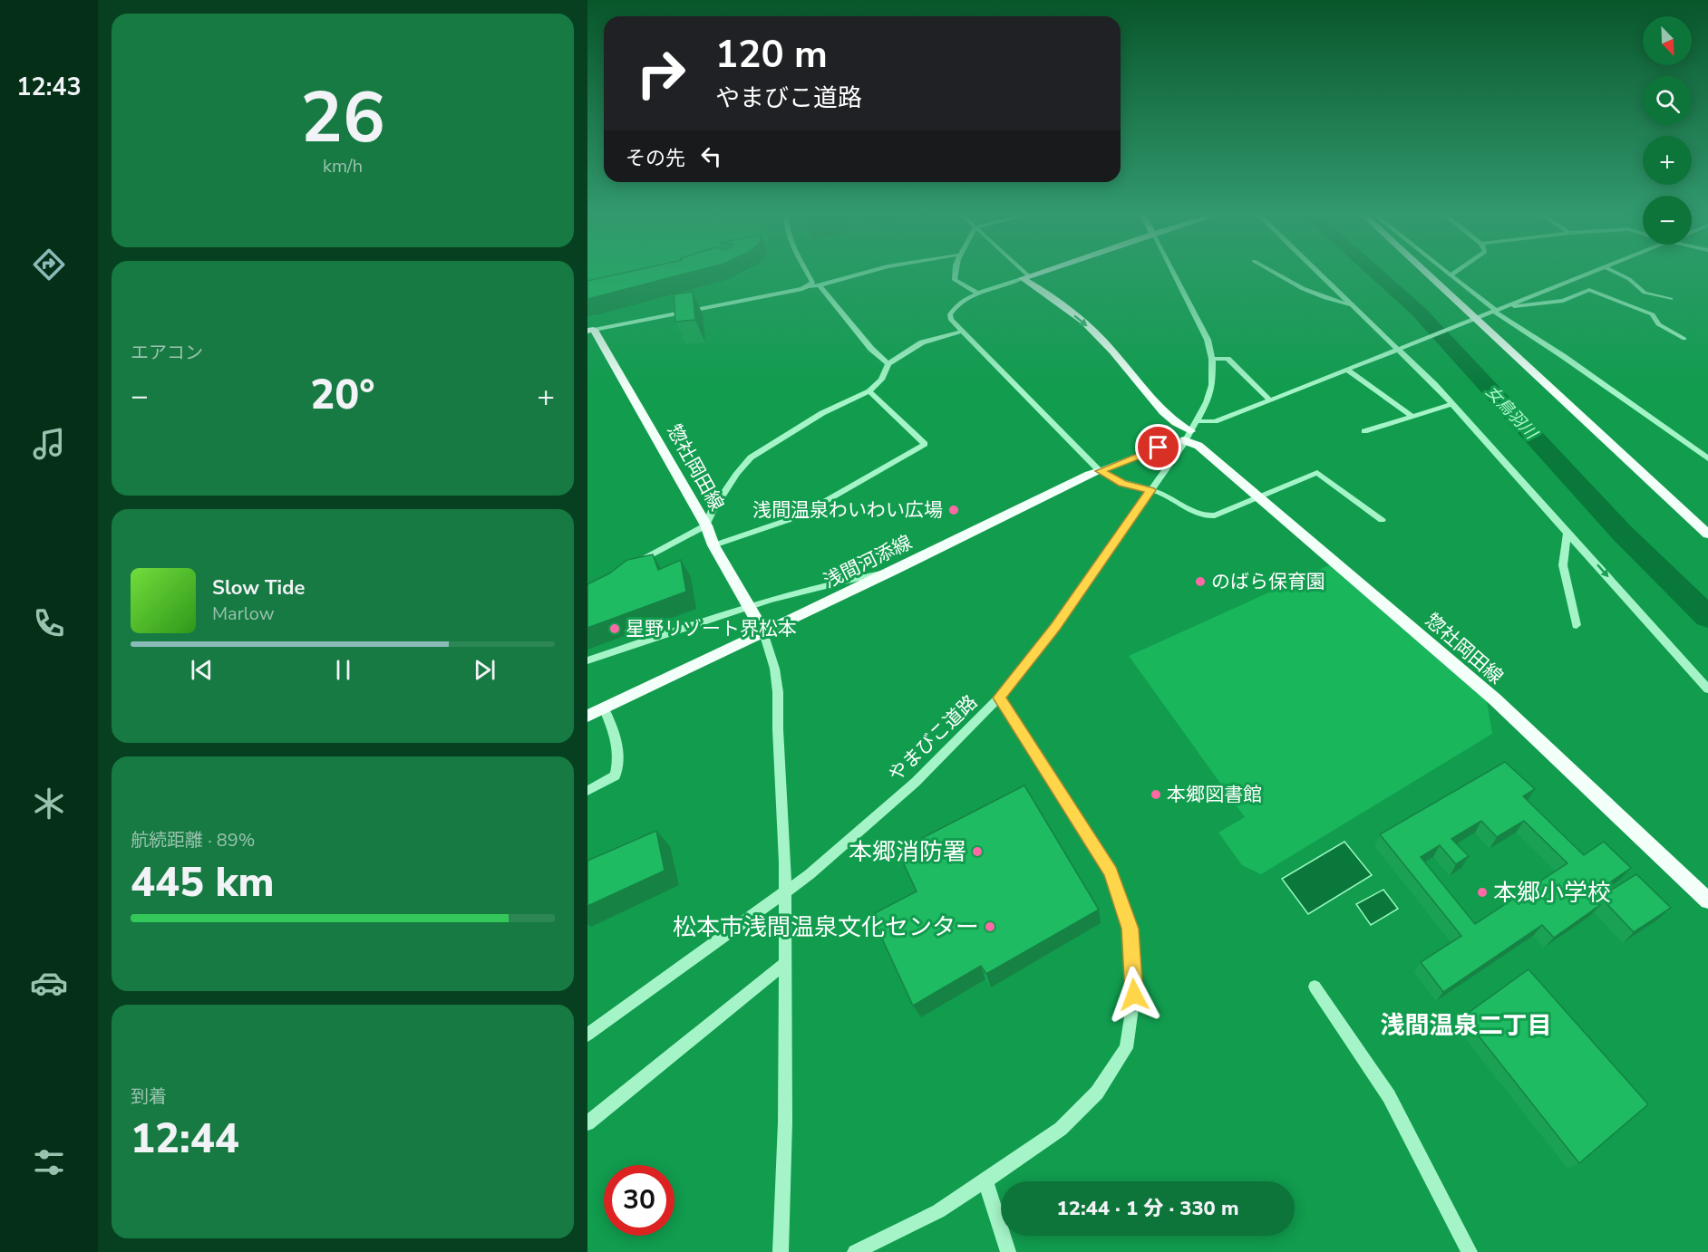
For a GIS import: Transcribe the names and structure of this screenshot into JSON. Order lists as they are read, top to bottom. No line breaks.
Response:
{"streets":{"main road":["惣社岡田線","浅間河添線"],"street":["やまびこ道路"]},"crossings":[["惣社岡田線","浅間河添線"],["惣社岡田線","やまびこ道路"]],"districts":["浅間温泉二丁目"],"water":["女鳥羽川"],"places":["浅間温泉わいわい広場","のばら保育園","星野リゾート界松本","本郷図書館","本郷消防署","本郷小学校","松本市浅間温泉文化センター"],"north":"bottom right","page":{"tabs":"12:43","tile":[["26","km/h"],"エアコン",["航続距離 · 89%","445 km"],["到着","12:44"]],"map_buttons":["+","−"],"turn":["120 m","やまびこ道路"],"then":"その先","heat":["−","20°","+"],"song":["Slow Tide","Marlow"],"limit":"30","trip":"12:44 · 1 分 · 330 m"}}
